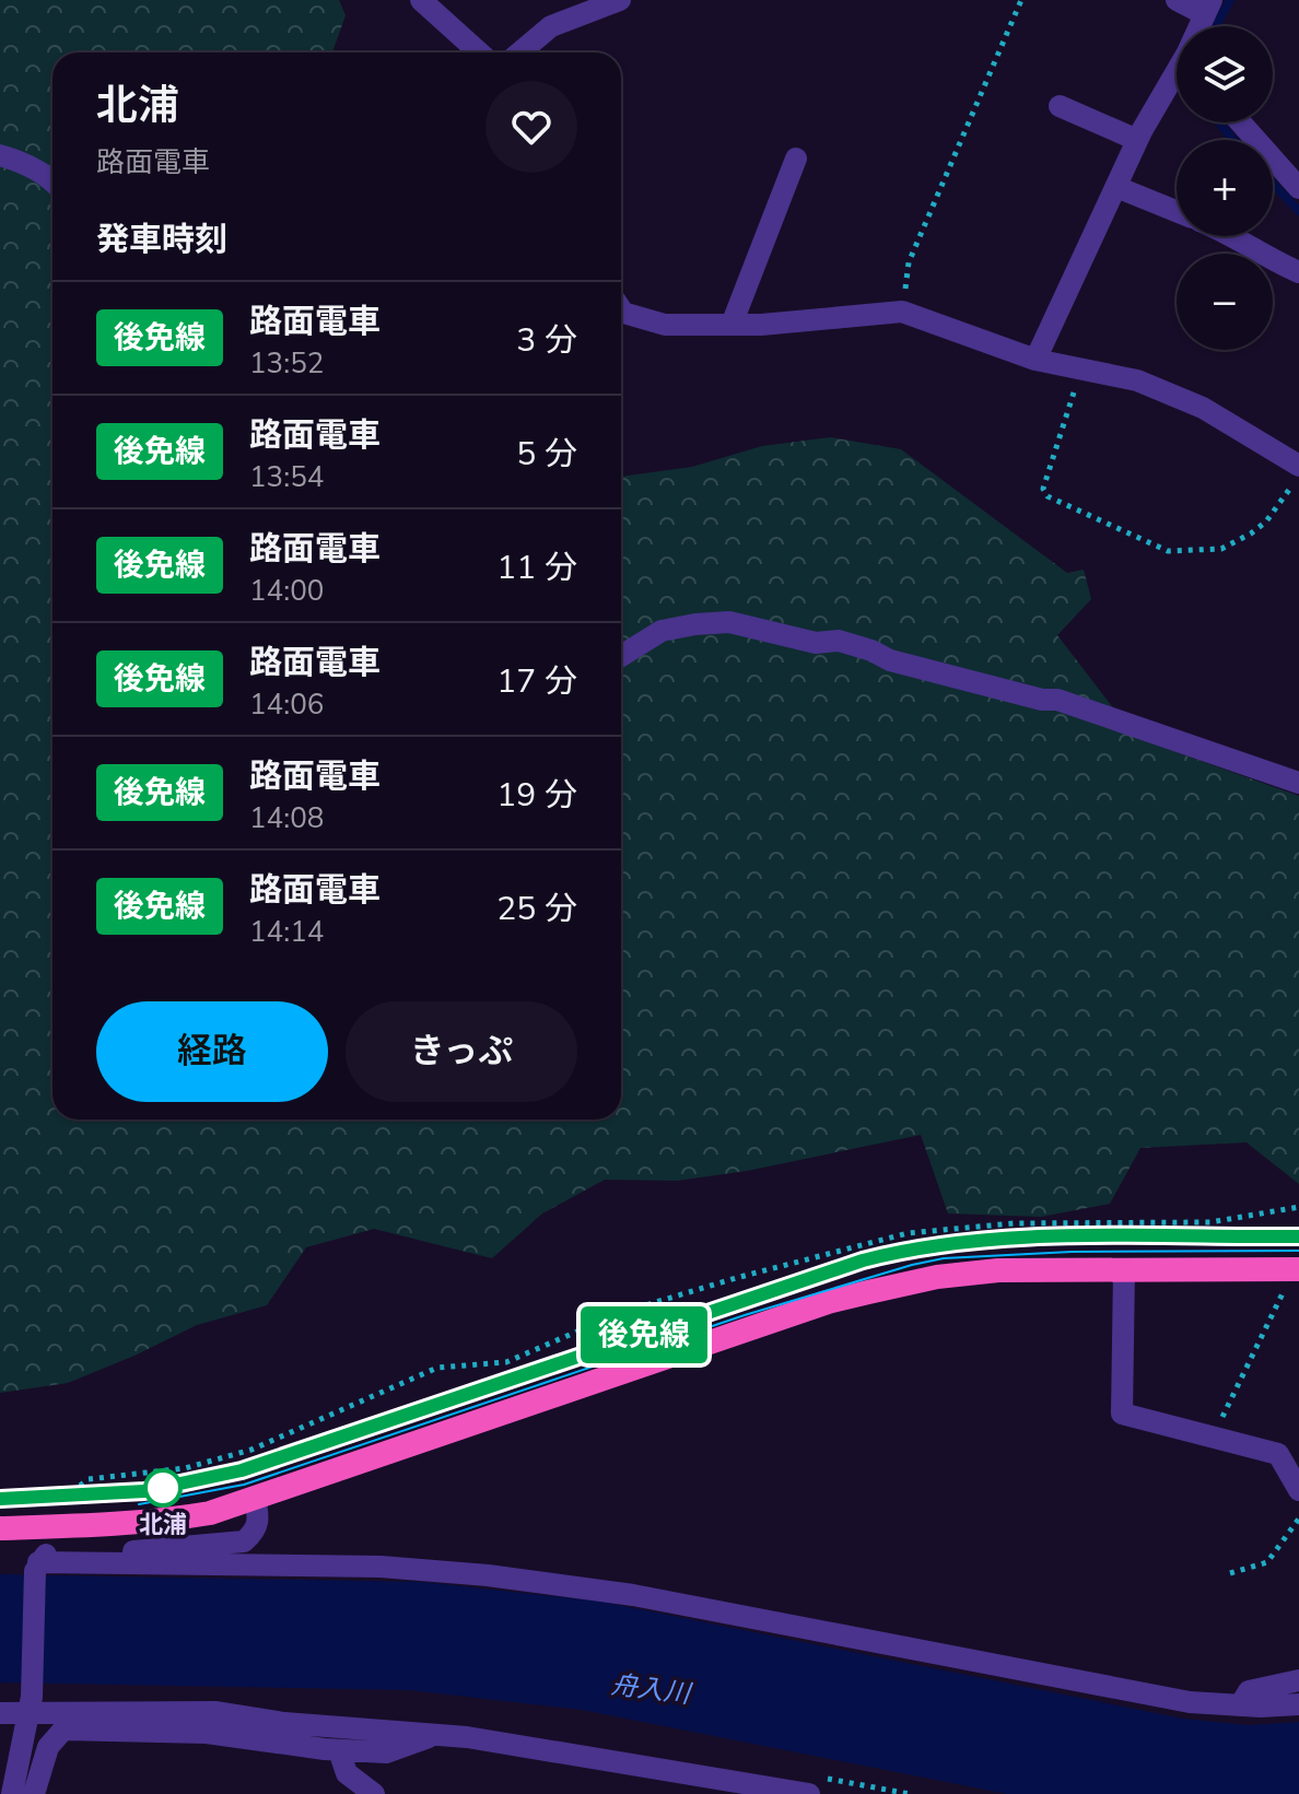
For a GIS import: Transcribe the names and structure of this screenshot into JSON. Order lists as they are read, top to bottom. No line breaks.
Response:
{"water":["舟入川"],"places":["北浦"],"lines":["tram line 後免線"],"page":{"on_map":"後免線","map_buttons":["+","−"],"heading":[["北浦","路面電車"],"発車時刻"],"list":[{"mark":"後免線","name":"路面電車","note":"13:52","value":"3 分"},{"mark":"後免線","name":"路面電車","note":"13:54","value":"5 分"},{"mark":"後免線","name":"路面電車","note":"14:00","value":"11 分"},{"mark":"後免線","name":"路面電車","note":"14:06","value":"17 分"},{"mark":"後免線","name":"路面電車","note":"14:08","value":"19 分"},{"mark":"後免線","name":"路面電車","note":"14:14","value":"25 分"}],"buttons":["経路","きっぷ"]}}
